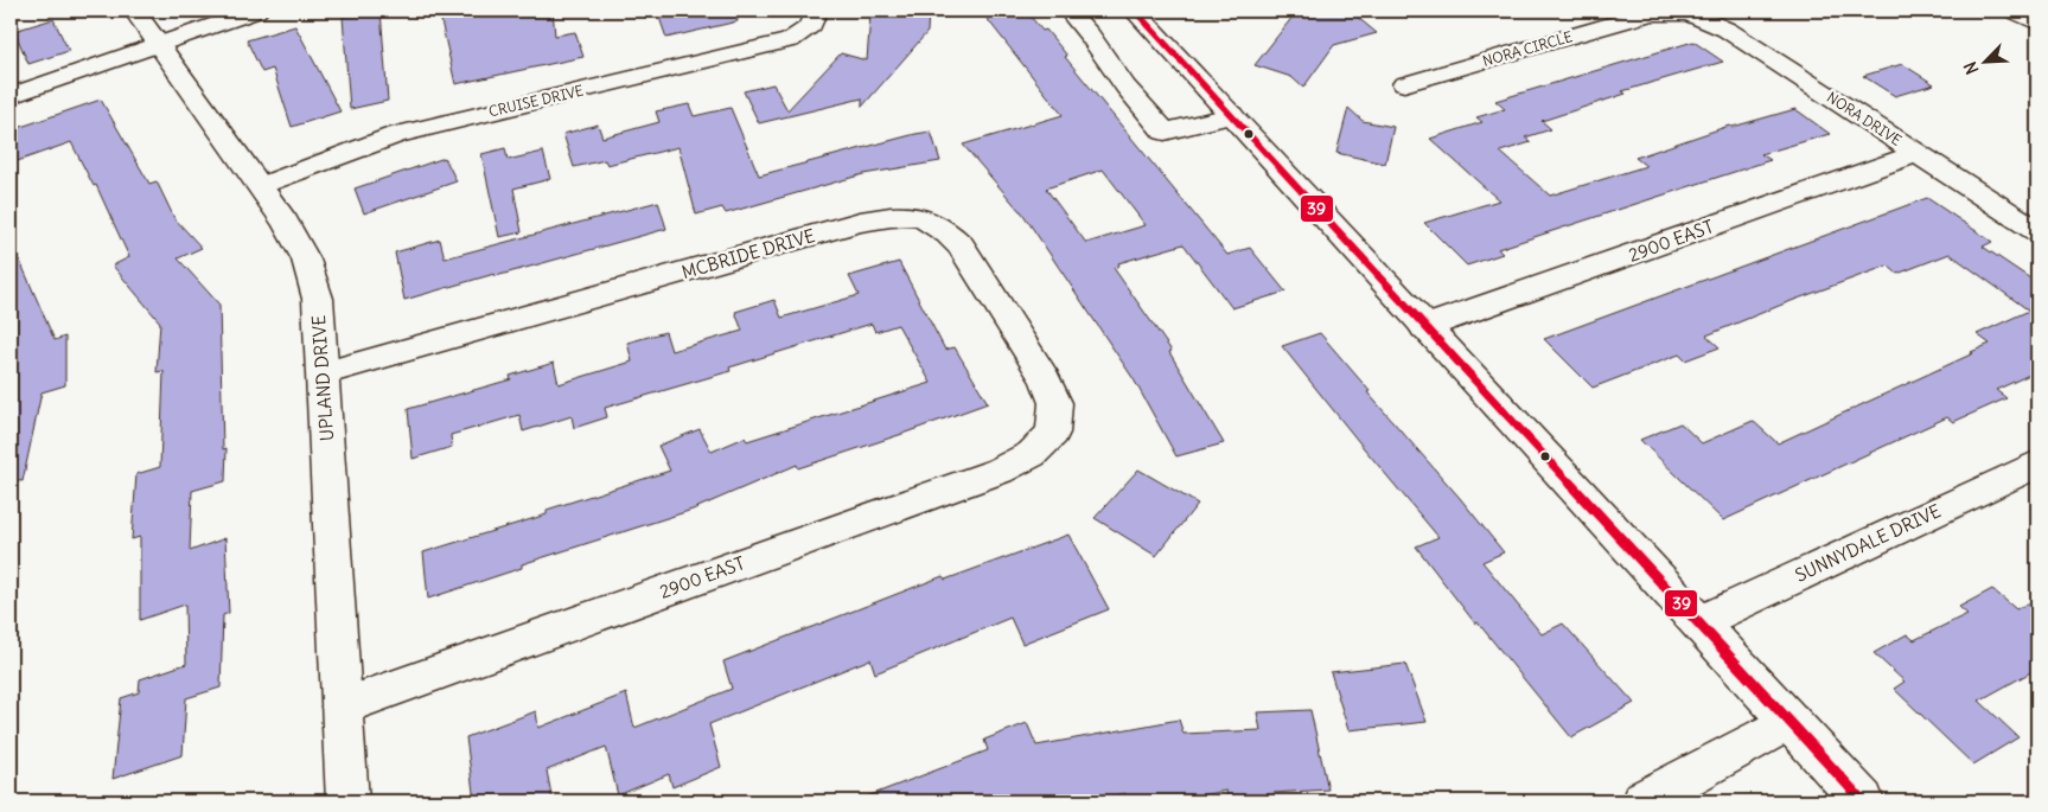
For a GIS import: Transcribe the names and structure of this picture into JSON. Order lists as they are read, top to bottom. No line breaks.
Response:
{"streets":{"street":["NORA CIRCLE","CRUISE DRIVE","NORA DRIVE","2900 EAST","MCBRIDE DRIVE","UPLAND DRIVE","SUNNYDALE DRIVE"]},"crossings":[["NORA CIRCLE","NORA DRIVE"],["CRUISE DRIVE","UPLAND DRIVE"],["NORA DRIVE","2900 EAST"],["2900 EAST","MCBRIDE DRIVE"],["2900 EAST","UPLAND DRIVE"],["MCBRIDE DRIVE","UPLAND DRIVE"]],"lines":["transit line 39"],"north":"bottom left"}
